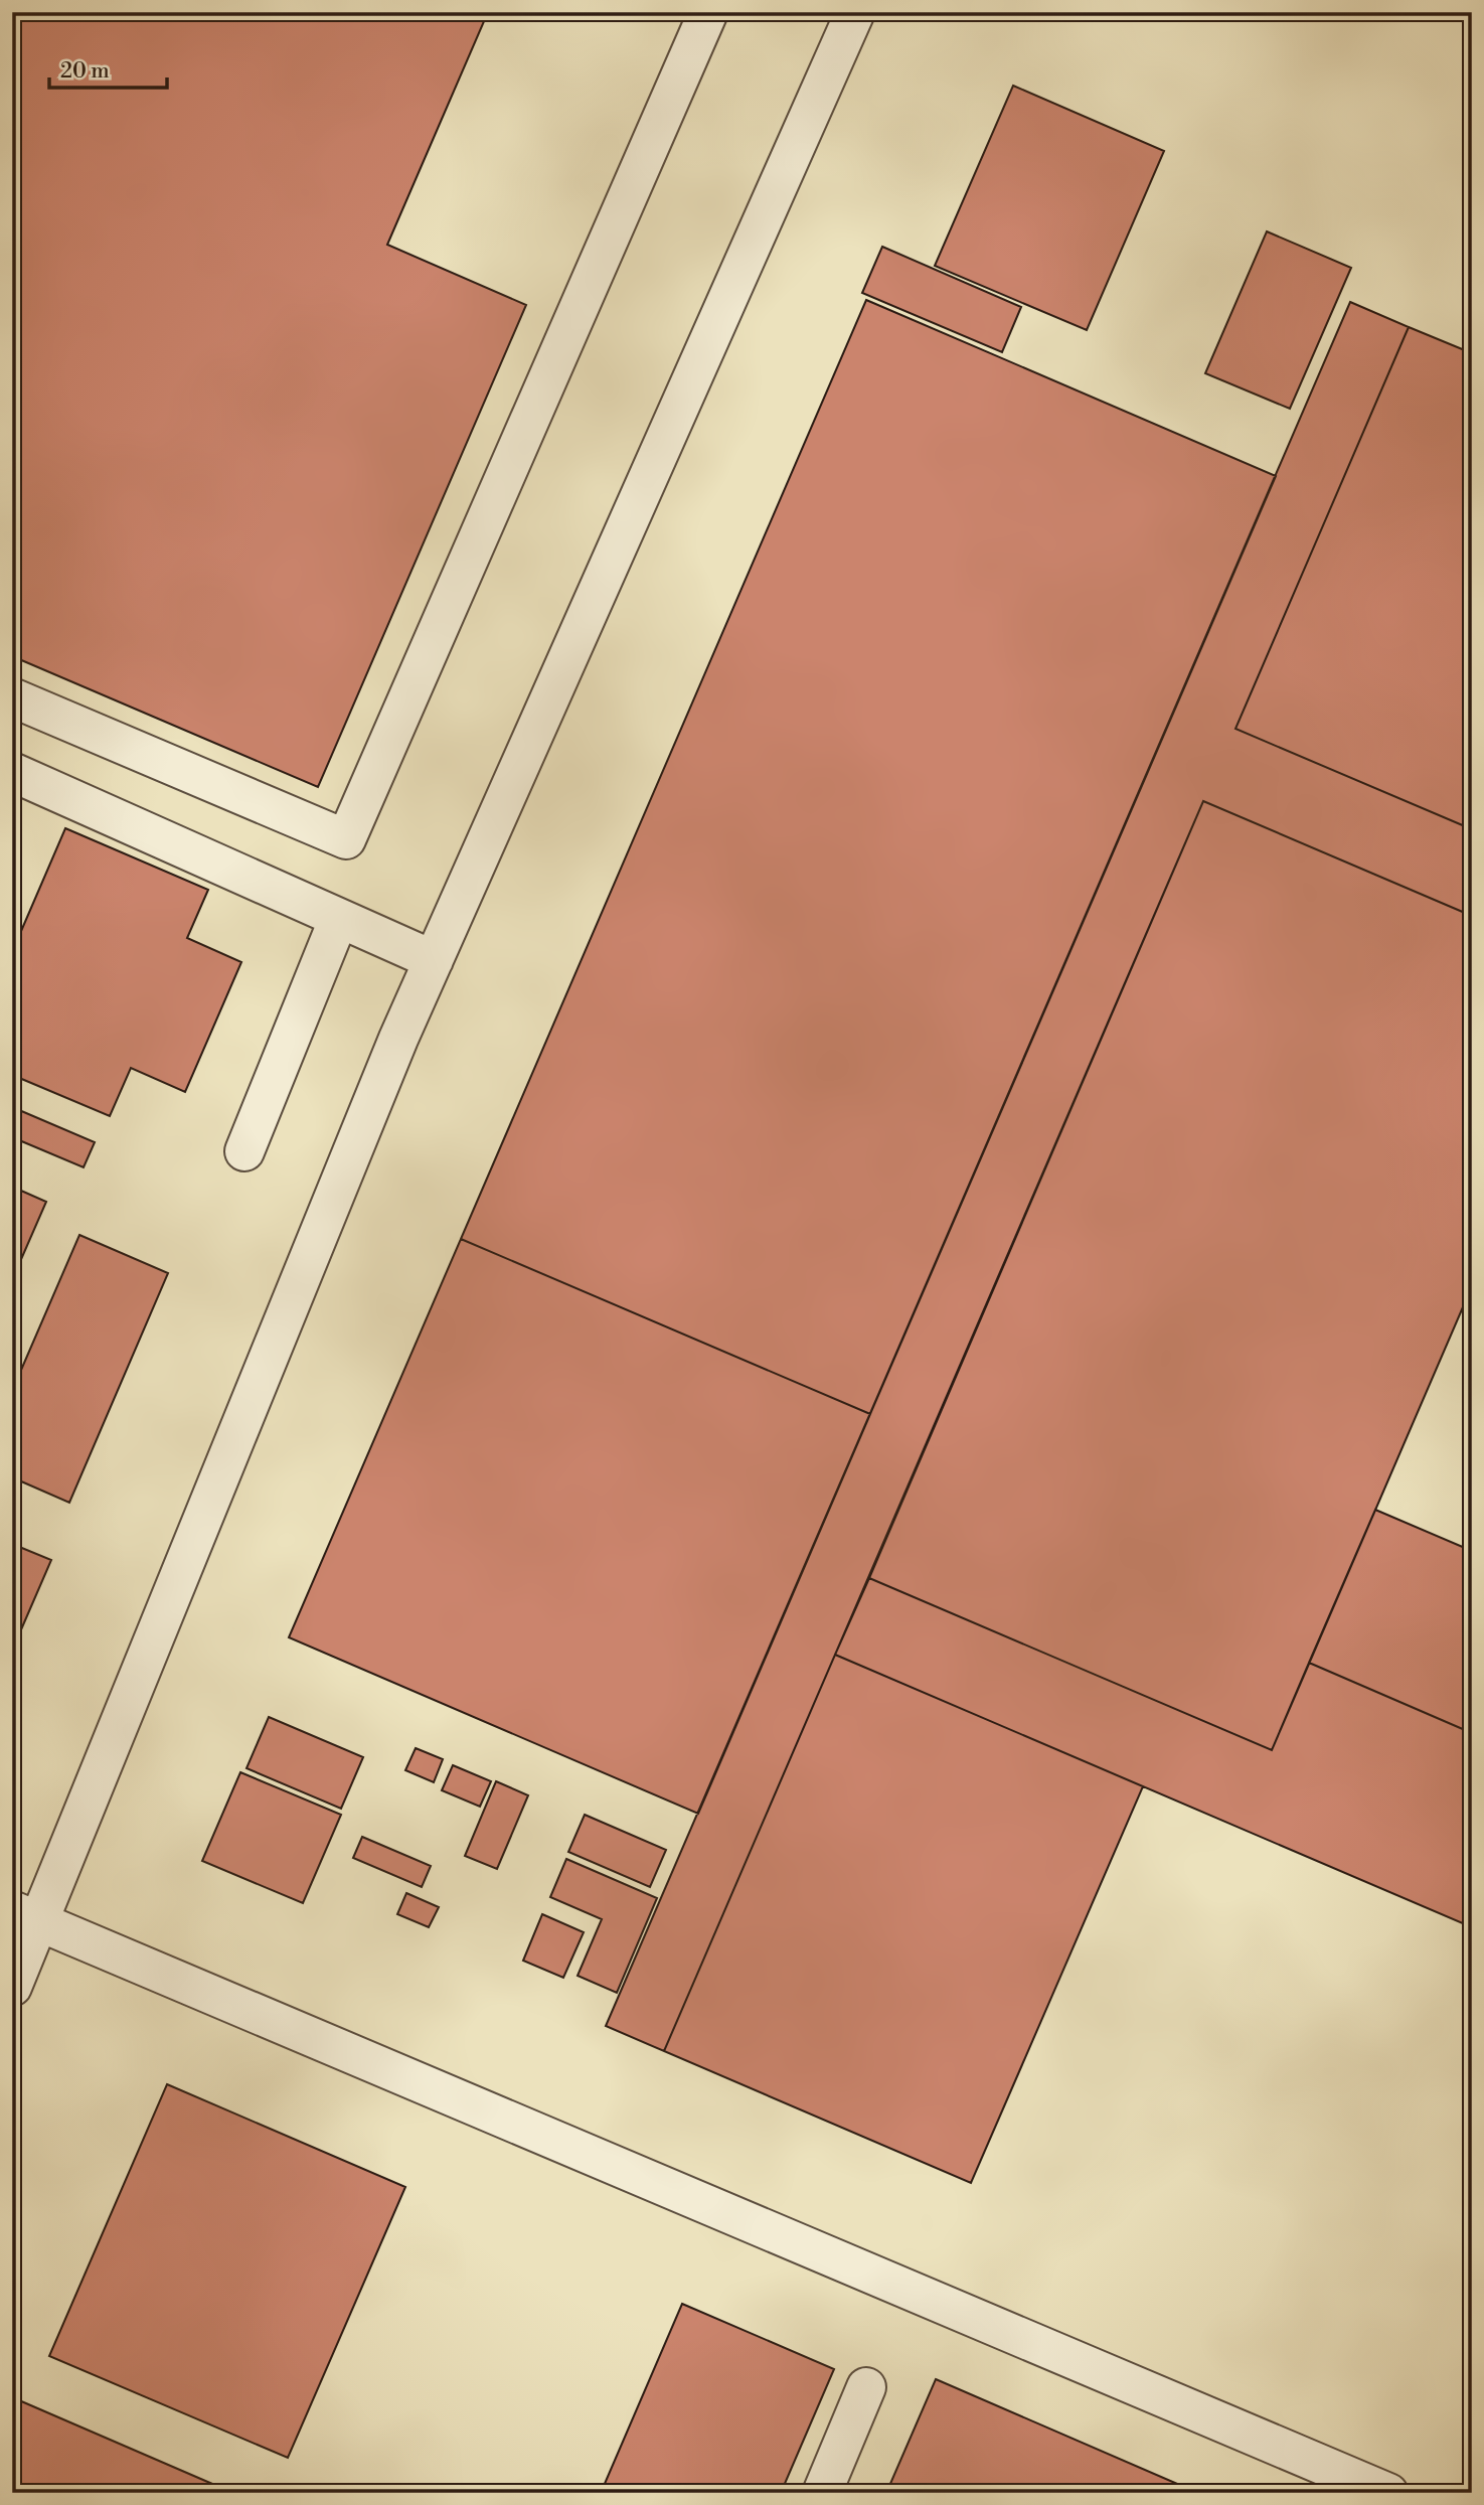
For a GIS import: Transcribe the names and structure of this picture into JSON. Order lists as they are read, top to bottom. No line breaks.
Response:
{"scale_bar":"20 m"}
